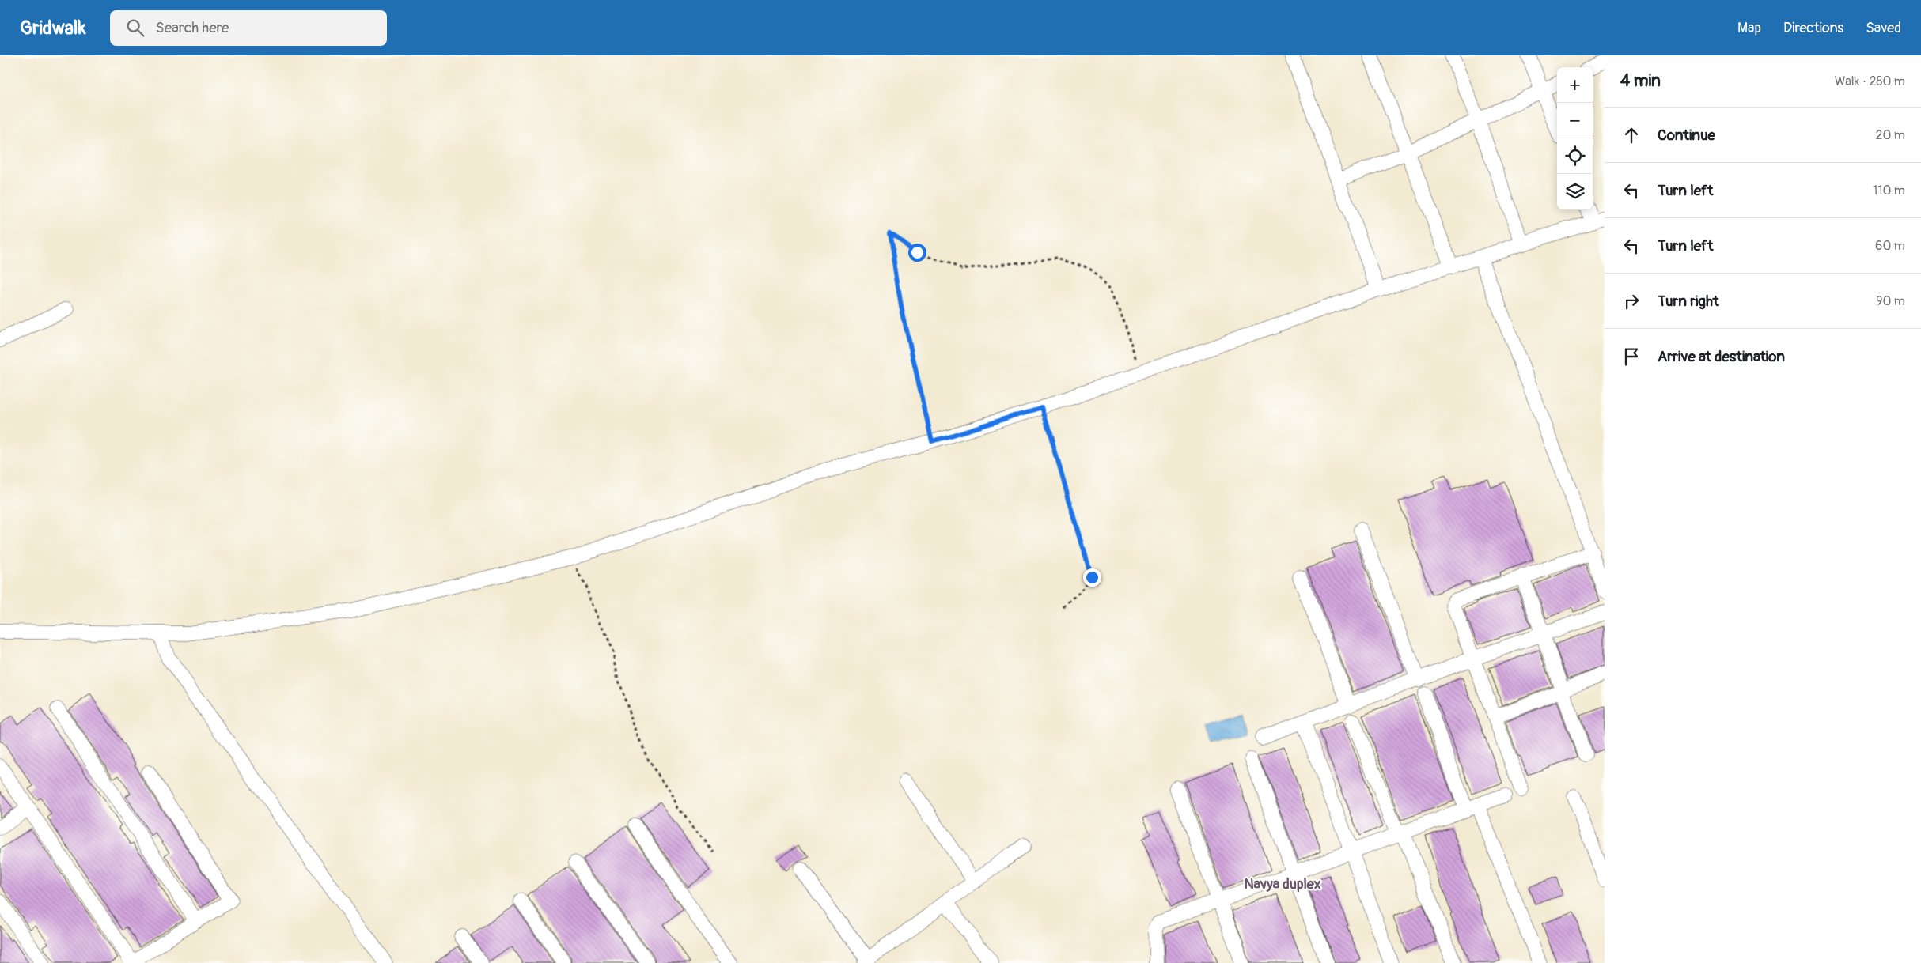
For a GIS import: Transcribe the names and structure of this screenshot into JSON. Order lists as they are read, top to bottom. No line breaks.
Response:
{"districts":["Navya duplex"],"page":{"header":"Gridwalk","search":"Search here","nav":["Map","Directions","Saved"],"heading":["4 min","Walk · 280 m"],"map_buttons":["+","−"],"list":[["Continue","20 m"],["Turn left","110 m"],["Turn left","60 m"],["Turn right","90 m"],"Arrive at destination"]}}
